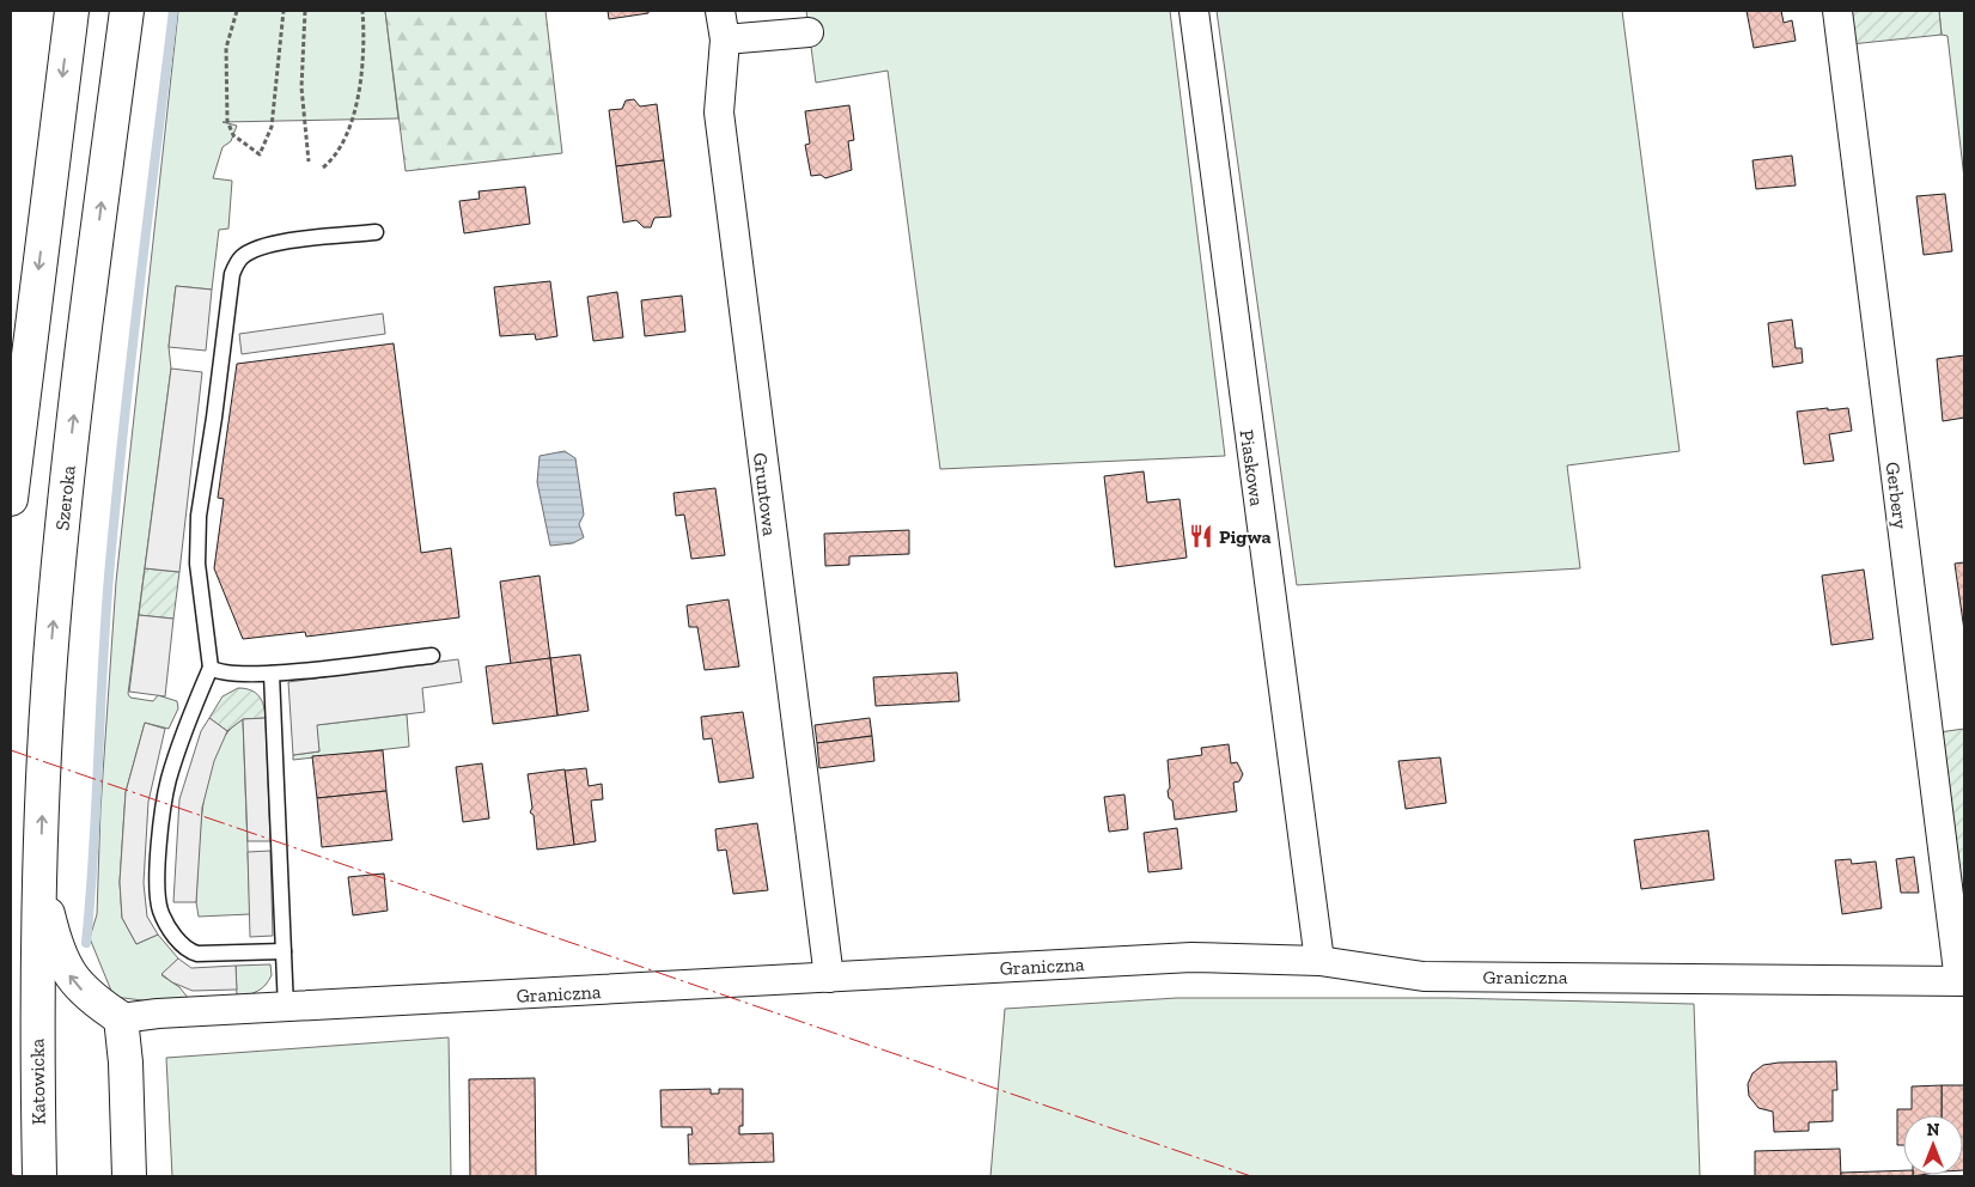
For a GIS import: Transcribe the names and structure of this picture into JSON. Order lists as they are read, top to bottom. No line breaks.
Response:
{"streets":{"main road":["Szeroka","Katowicka"],"street":["Piaskowa","Gruntowa","Gerbery","Graniczna"]},"crossings":[["Piaskowa","Graniczna"],["Gruntowa","Graniczna"],["Gerbery","Graniczna"],["Szeroka","Katowicka"]],"places":{"restaurant":["Pigwa"]},"north":"top"}
